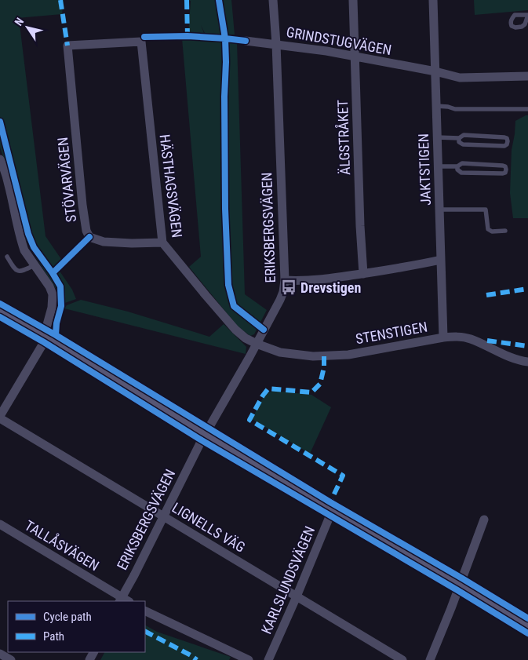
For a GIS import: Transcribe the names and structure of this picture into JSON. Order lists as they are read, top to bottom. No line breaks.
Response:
{"streets":{"street":["GRINDSTUGVÄGEN","ÄLGSTRÅKET","JAKTSTIGEN","STÖVARVÄGEN","HÄSTHAGSVÄGEN","ERIKSBERGSVÄGEN","STENSTIGEN","LIGNELLS VÄG","TALLÅSVÄGEN","KARLSLUNDSVÄGEN"]},"crossings":[["GRINDSTUGVÄGEN","ÄLGSTRÅKET"],["GRINDSTUGVÄGEN","JAKTSTIGEN"],["GRINDSTUGVÄGEN","ERIKSBERGSVÄGEN"],["JAKTSTIGEN","STENSTIGEN"],["STÖVARVÄGEN","HÄSTHAGSVÄGEN"],["HÄSTHAGSVÄGEN","ERIKSBERGSVÄGEN"],["HÄSTHAGSVÄGEN","STENSTIGEN"],["ERIKSBERGSVÄGEN","STENSTIGEN"],["ERIKSBERGSVÄGEN","LIGNELLS VÄG"],["ERIKSBERGSVÄGEN","TALLÅSVÄGEN"],["LIGNELLS VÄG","KARLSLUNDSVÄGEN"]],"places":{"bus stop":["Drevstigen"]},"legend":["Cycle path","Path"],"north":"top left"}
